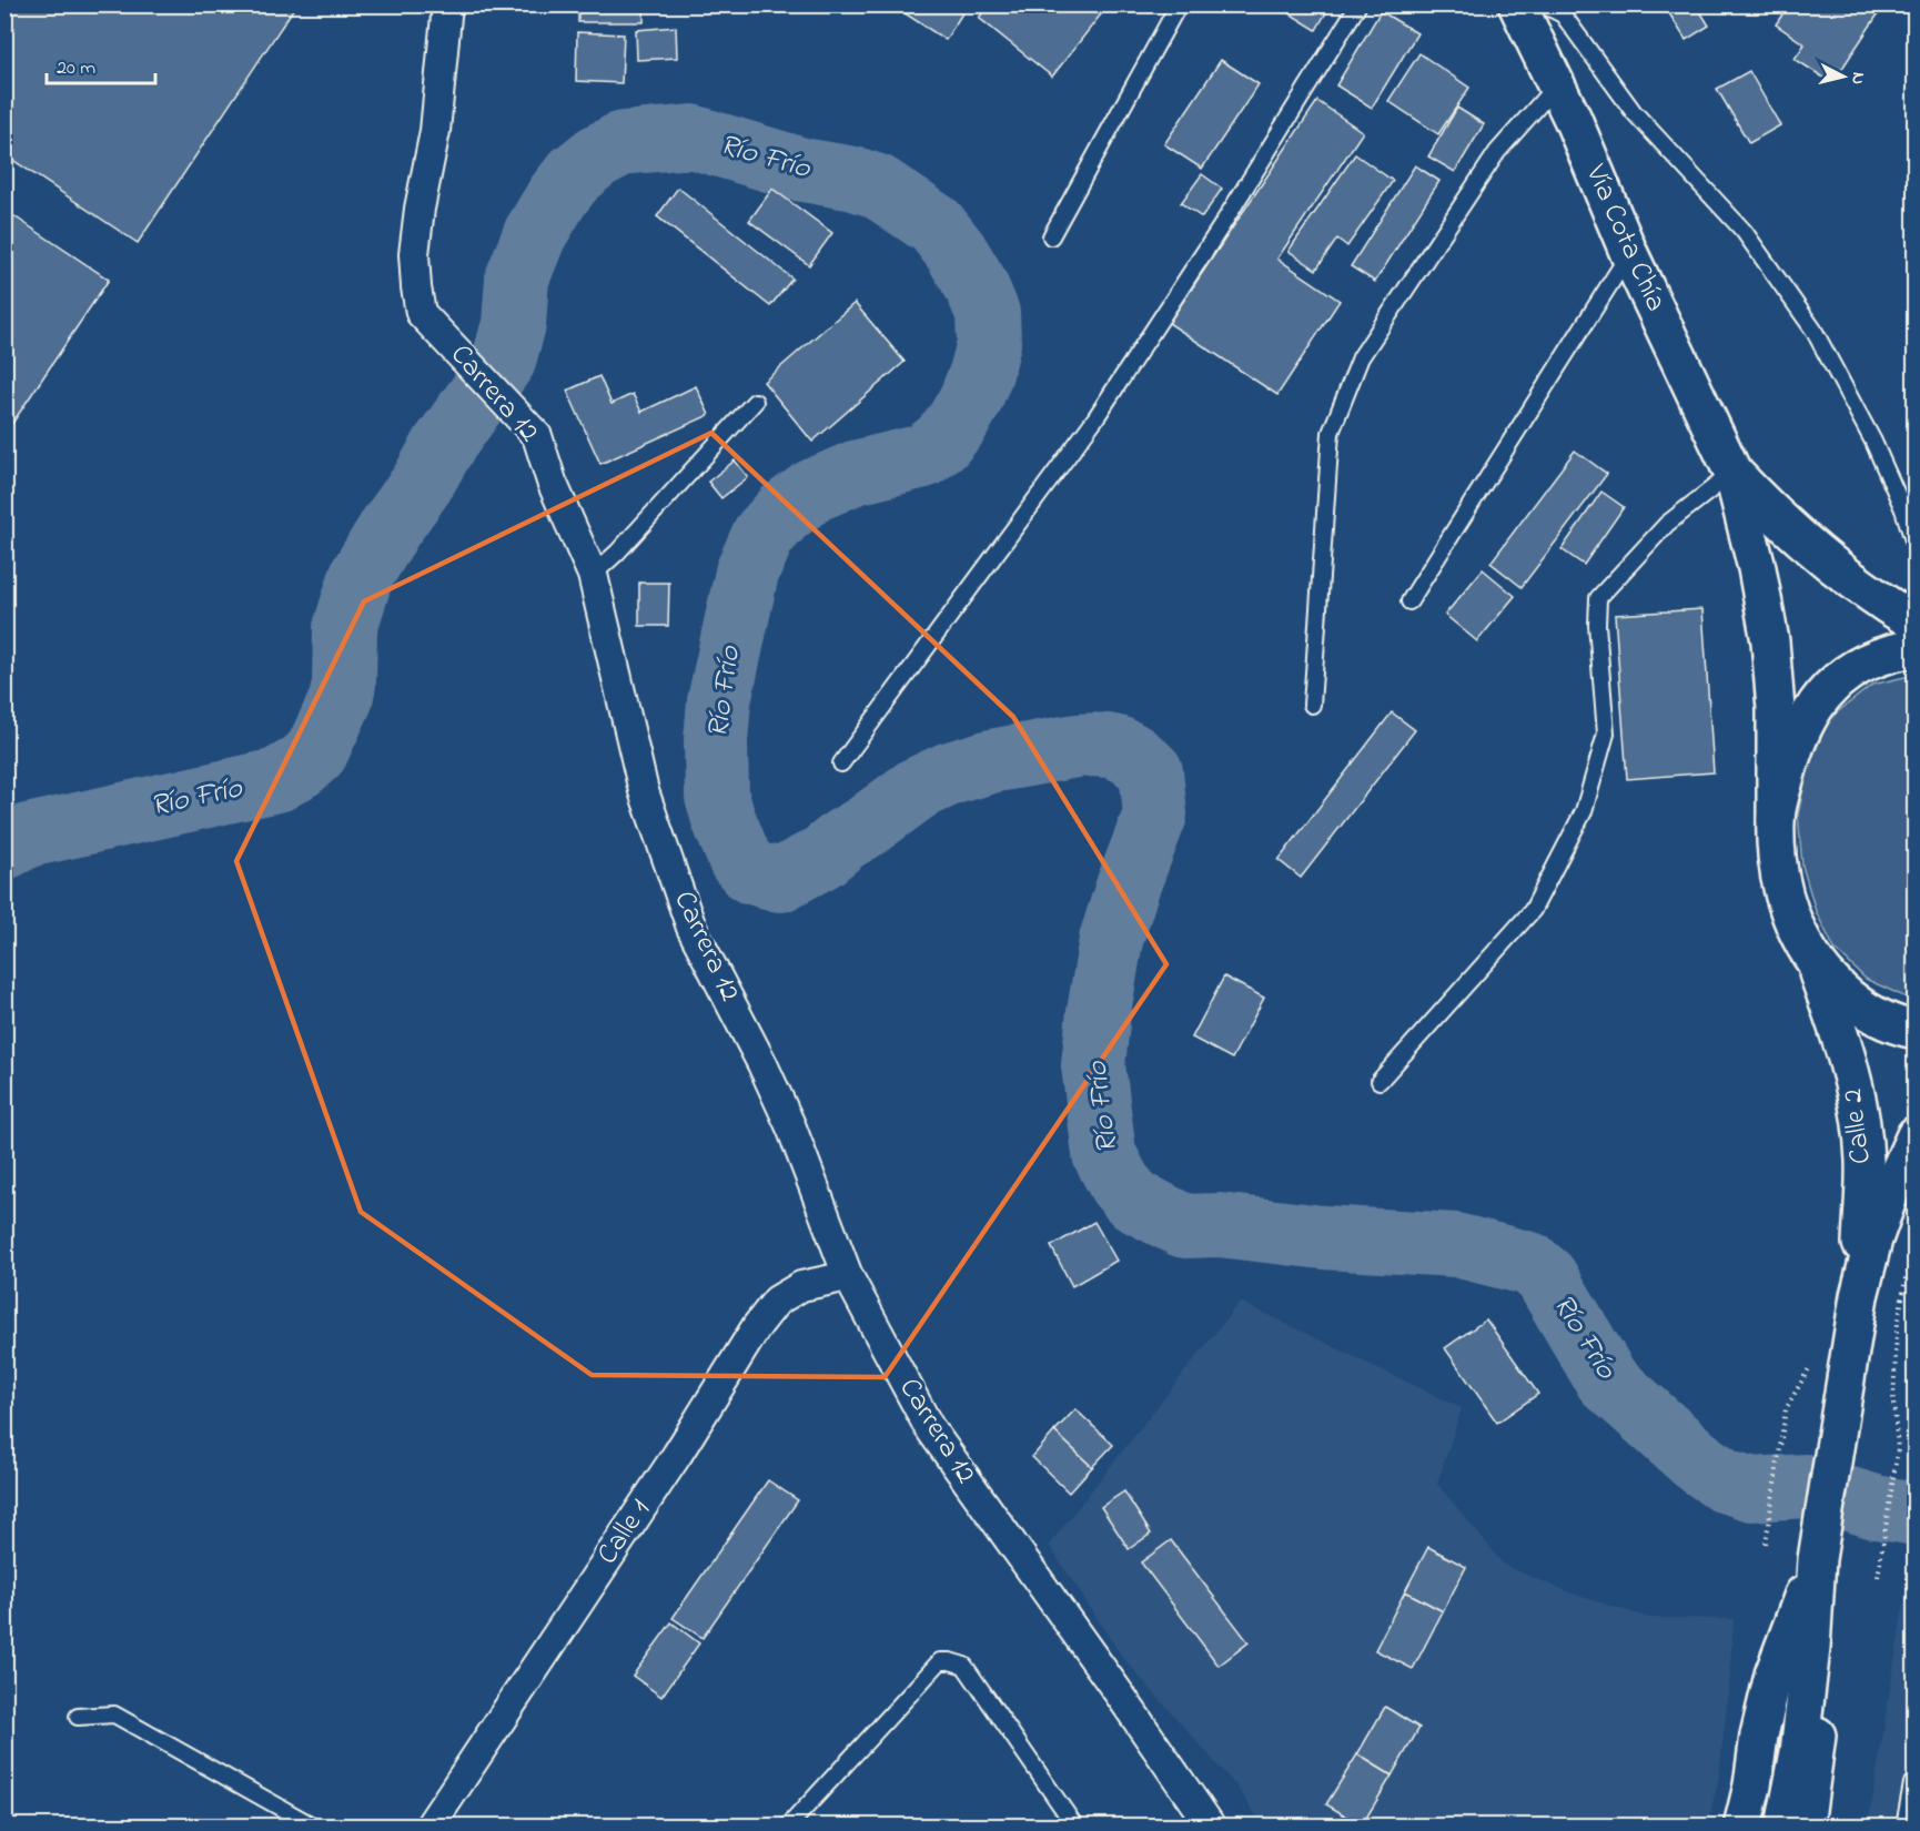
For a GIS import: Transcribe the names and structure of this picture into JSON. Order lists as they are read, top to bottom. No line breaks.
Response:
{"streets":{"main road":["Vía Cota Chía","Calle 2"],"street":["Carrera 12","Calle 1"]},"crossings":[["Carrera 12","Calle 1"]],"water":["Río Frío"],"scale_bar":"20 m","north":"right"}
